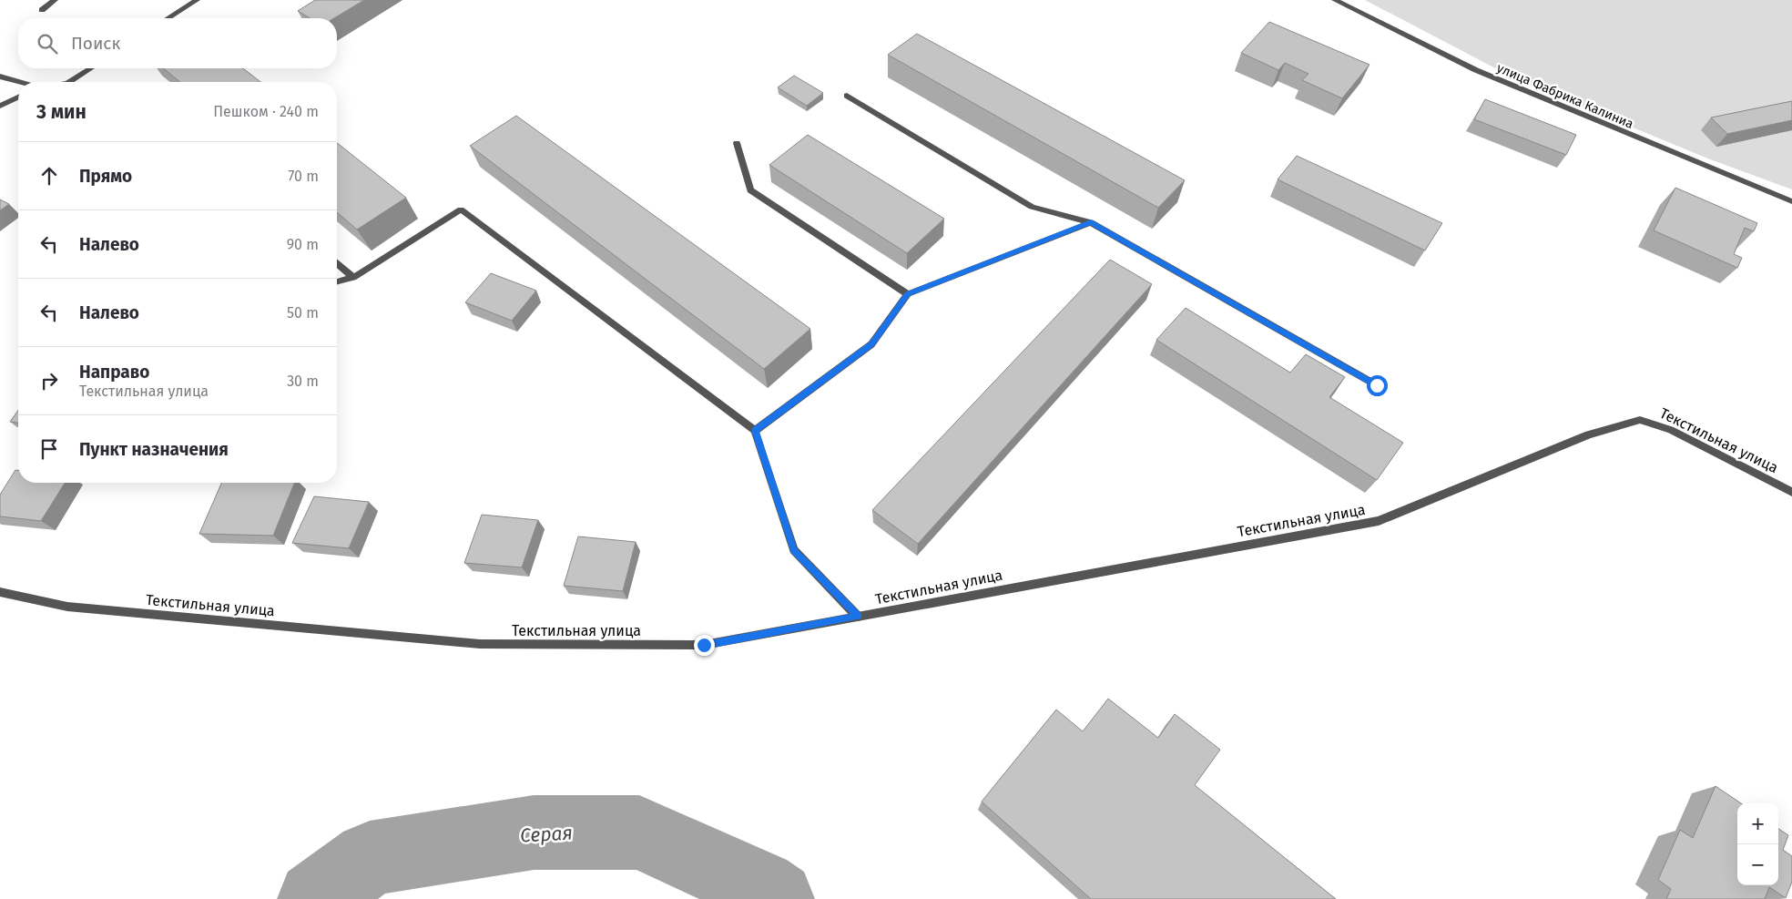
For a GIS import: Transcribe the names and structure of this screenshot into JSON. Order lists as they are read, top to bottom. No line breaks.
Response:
{"streets":{"street":["улица Фабрика Калиниа","Текстильная улица"]},"water":["Серая"],"page":{"search":"Поиск","heading":["3 мин","Пешком · 240 m"],"list":[["Прямо","70 m"],["Налево","90 m"],["Налево","50 m"],["Направо","Текстильная улица","30 m"],"Пункт назначения"],"map_buttons":["+","−"]}}
